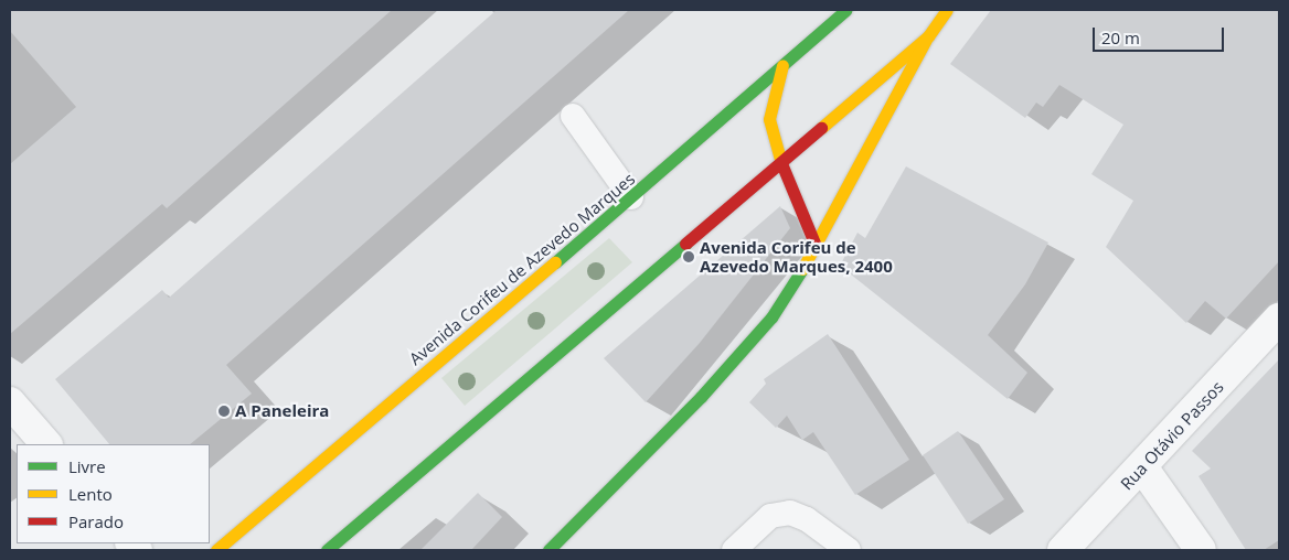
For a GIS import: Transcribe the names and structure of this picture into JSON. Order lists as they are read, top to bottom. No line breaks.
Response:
{"streets":{"main road":["Avenida Corifeu de Azevedo Marques"],"street":["Rua Otávio Passos"]},"places":["Avenida Corifeu de Azevedo Marques, 2400","A Paneleira"],"legend":["Livre","Lento","Parado"],"scale_bar":"20 m"}
